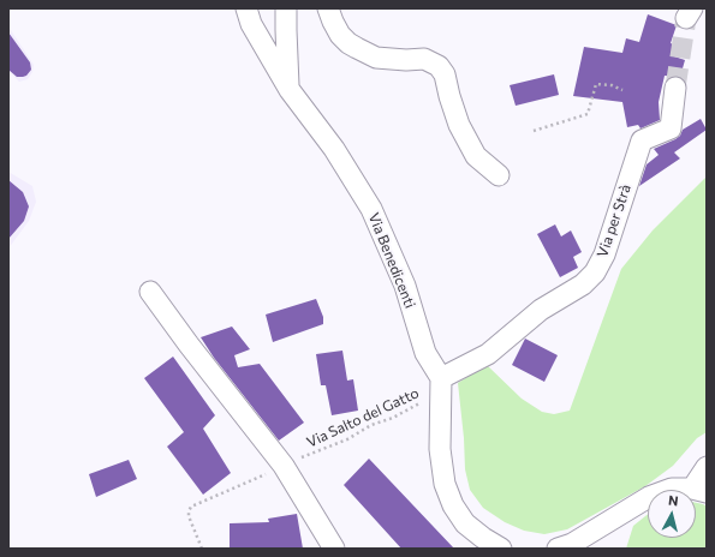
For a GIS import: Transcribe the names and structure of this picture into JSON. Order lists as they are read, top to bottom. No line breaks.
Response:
{"streets":{"street":["Via per Strà","Via Benedicenti"],"path":["Via Salto del Gatto"]},"crossings":[["Via per Strà","Via Benedicenti"],["Via per Strà","Via Salto del Gatto"],["Via Benedicenti","Via Salto del Gatto"]],"north":"top"}
